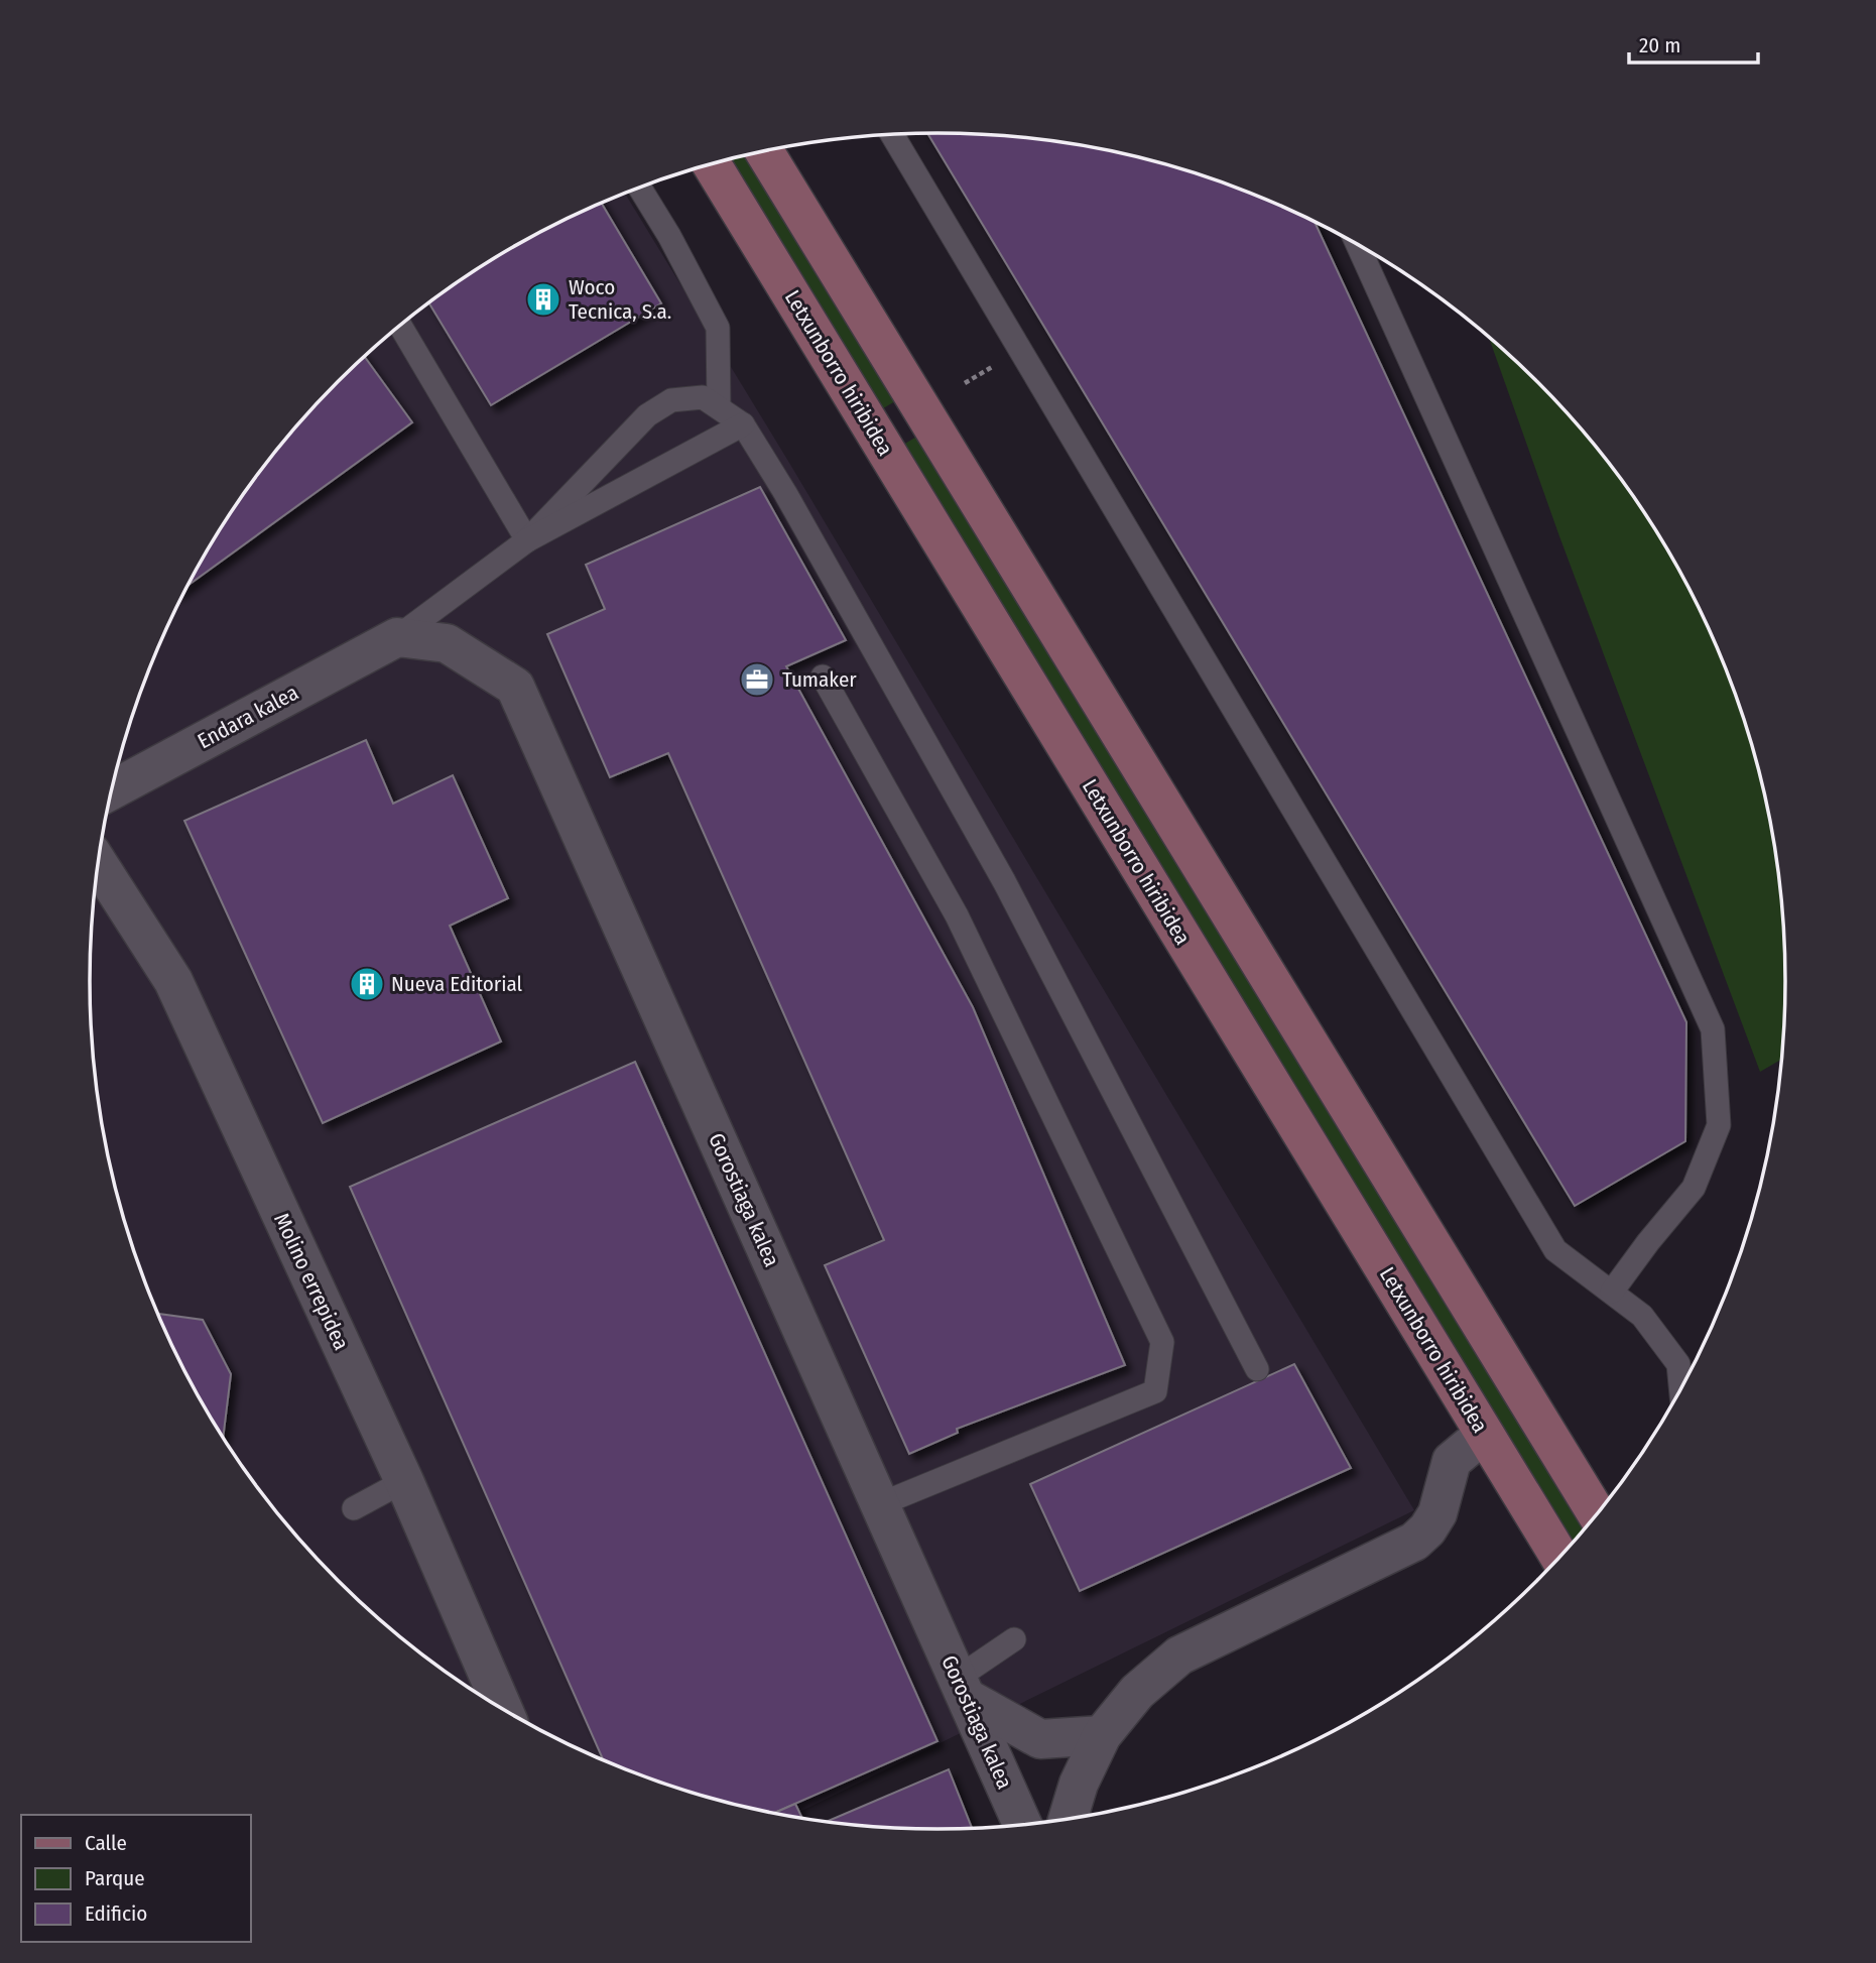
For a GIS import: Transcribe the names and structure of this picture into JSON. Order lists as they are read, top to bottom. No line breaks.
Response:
{"streets":{"main road":["Letxunborro hiribidea"],"street":["Endara kalea","Gorostiaga kalea","Molino errepidea"]},"crossings":[["Endara kalea","Gorostiaga kalea"]],"places":{"building":["Woco Tecnica, S.a.","Nueva Editorial"],"office":["Tumaker"]},"legend":["Calle","Parque","Edificio"],"scale_bar":"20 m"}
